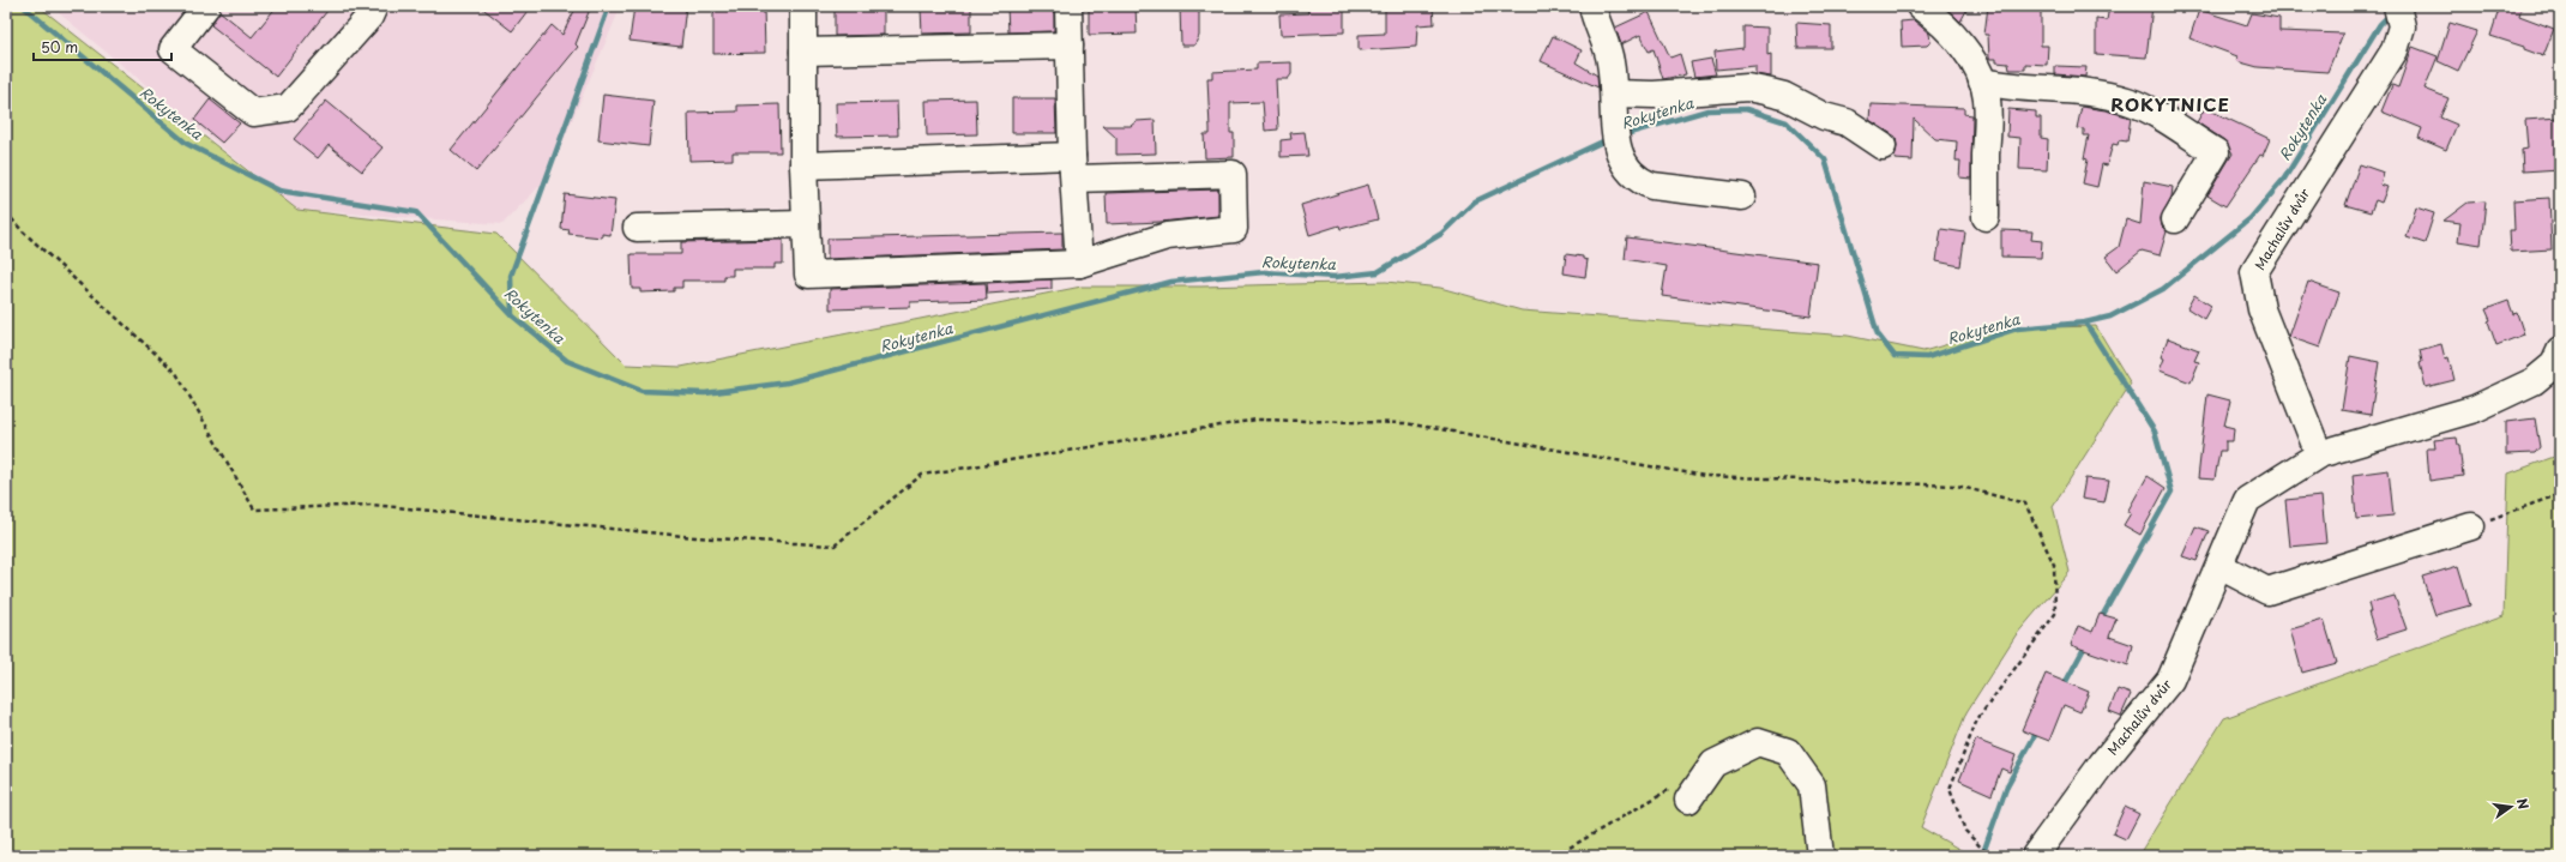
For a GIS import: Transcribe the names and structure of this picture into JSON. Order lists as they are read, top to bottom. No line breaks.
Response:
{"streets":{"street":["Machalův dvůr"]},"districts":["ROKYTNICE"],"water":["Rokytenka"],"scale_bar":"50 m","north":"right"}
